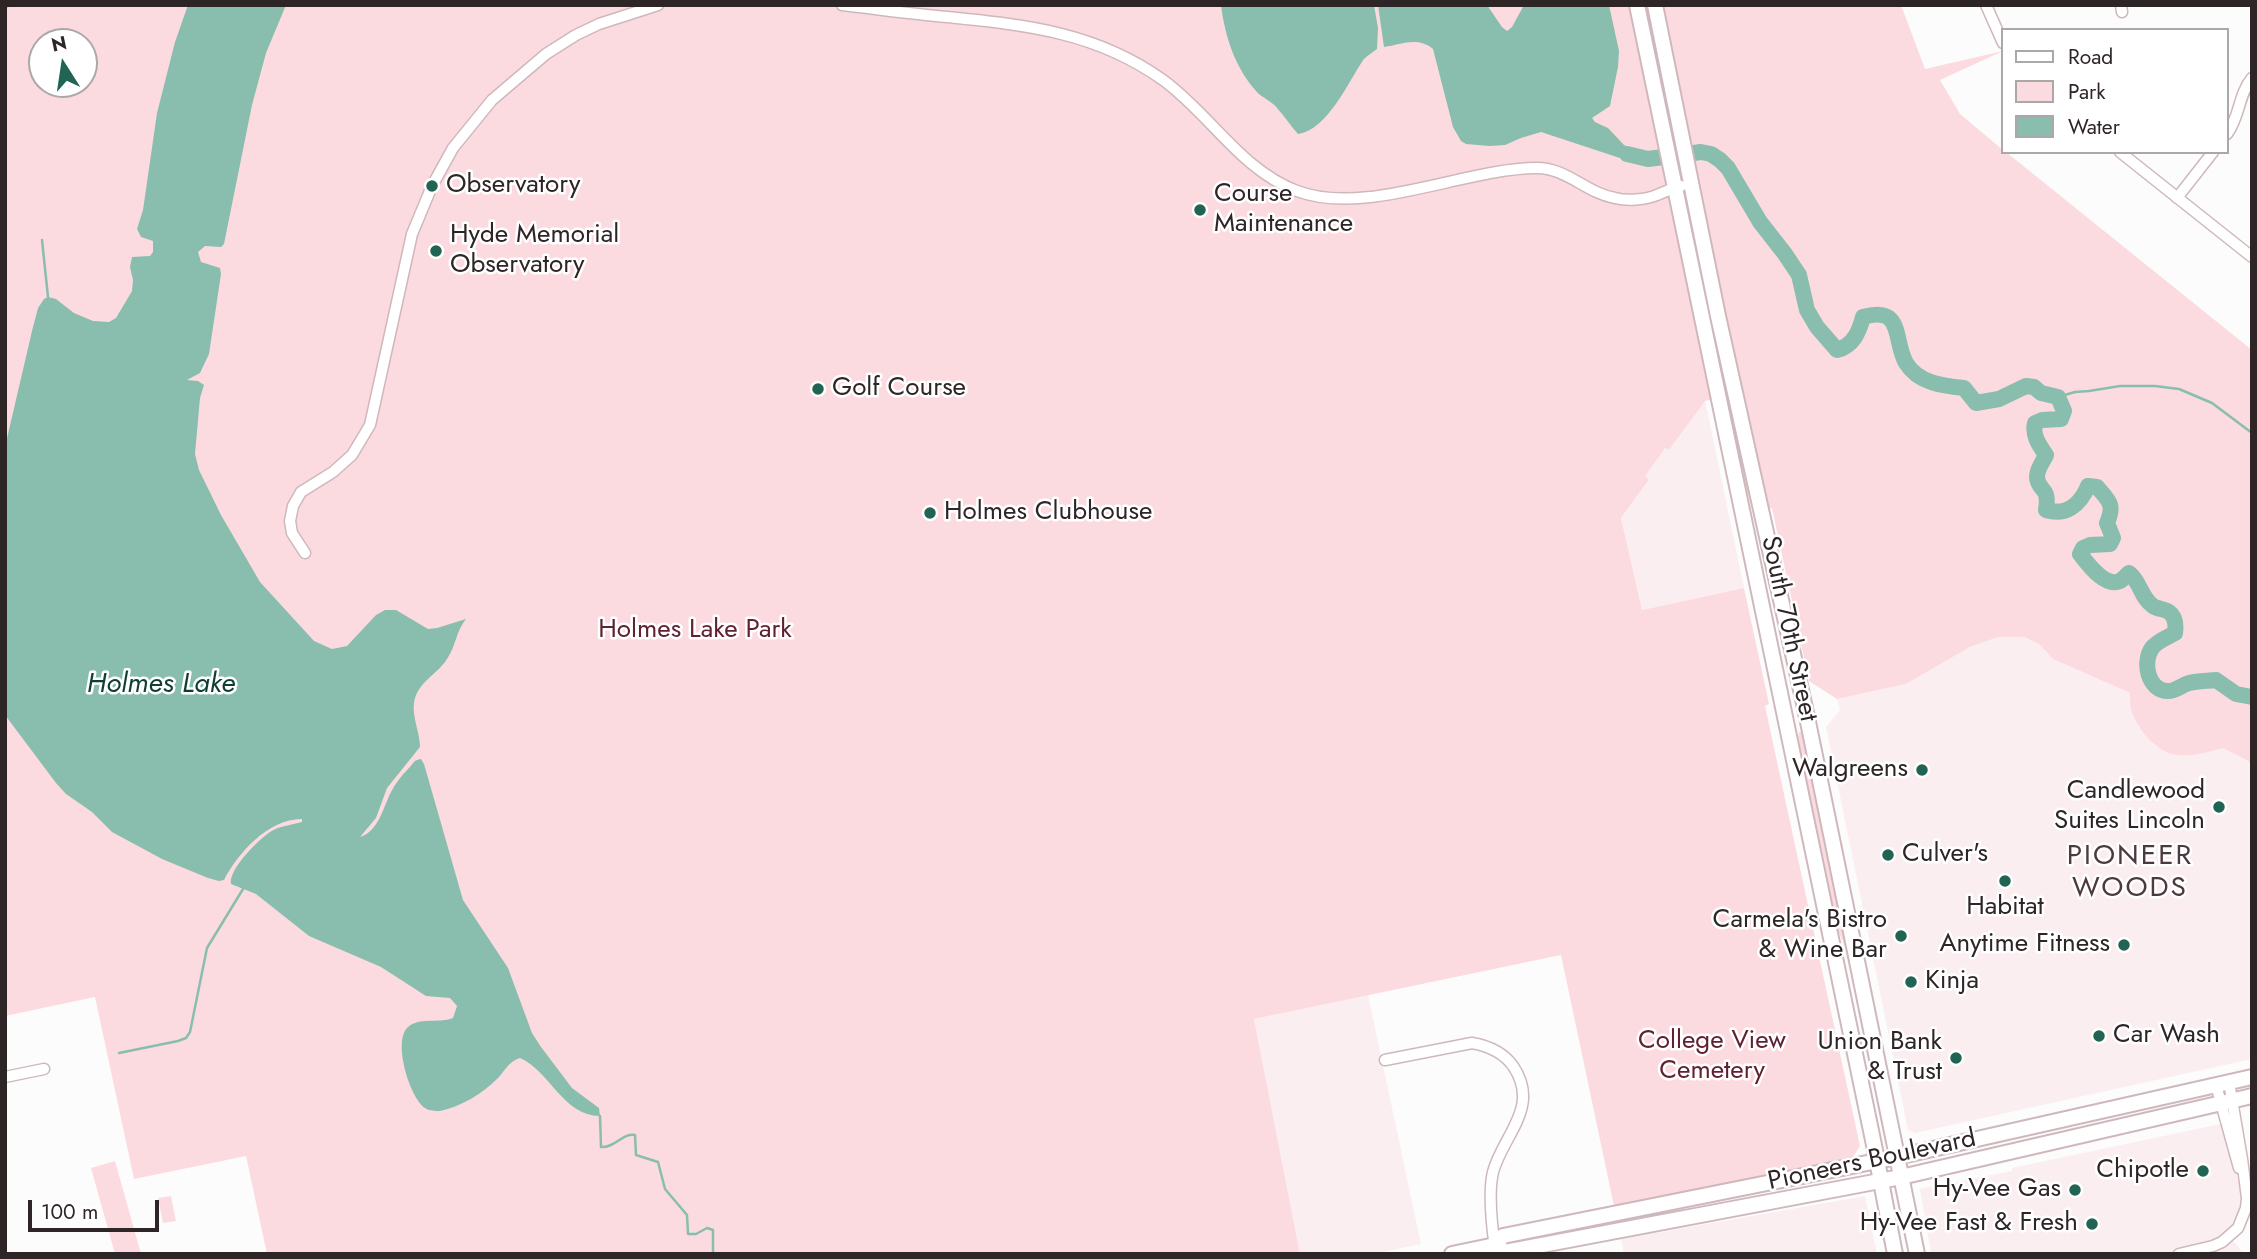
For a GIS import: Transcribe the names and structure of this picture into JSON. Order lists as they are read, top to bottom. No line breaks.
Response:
{"streets":{"main road":["South 70th Street","Pioneers Boulevard"]},"crossings":[["South 70th Street","Pioneers Boulevard"]],"districts":["PIONEER WOODS"],"water":["Holmes Lake"],"parks":["Holmes Lake Park","College View Cemetery"],"places":["Observatory","Course Maintenance","Hyde Memorial Observatory","Golf Course","Holmes Clubhouse","Walgreens","Candlewood Suites Lincoln","Culver's","Habitat","Carmela's Bistro & Wine Bar","Anytime Fitness","Kinja","Car Wash","Union Bank & Trust","Chipotle","Hy-Vee Gas","Hy-Vee Fast & Fresh"],"legend":["Road","Park","Water"],"scale_bar":"100 m","north":"top"}
